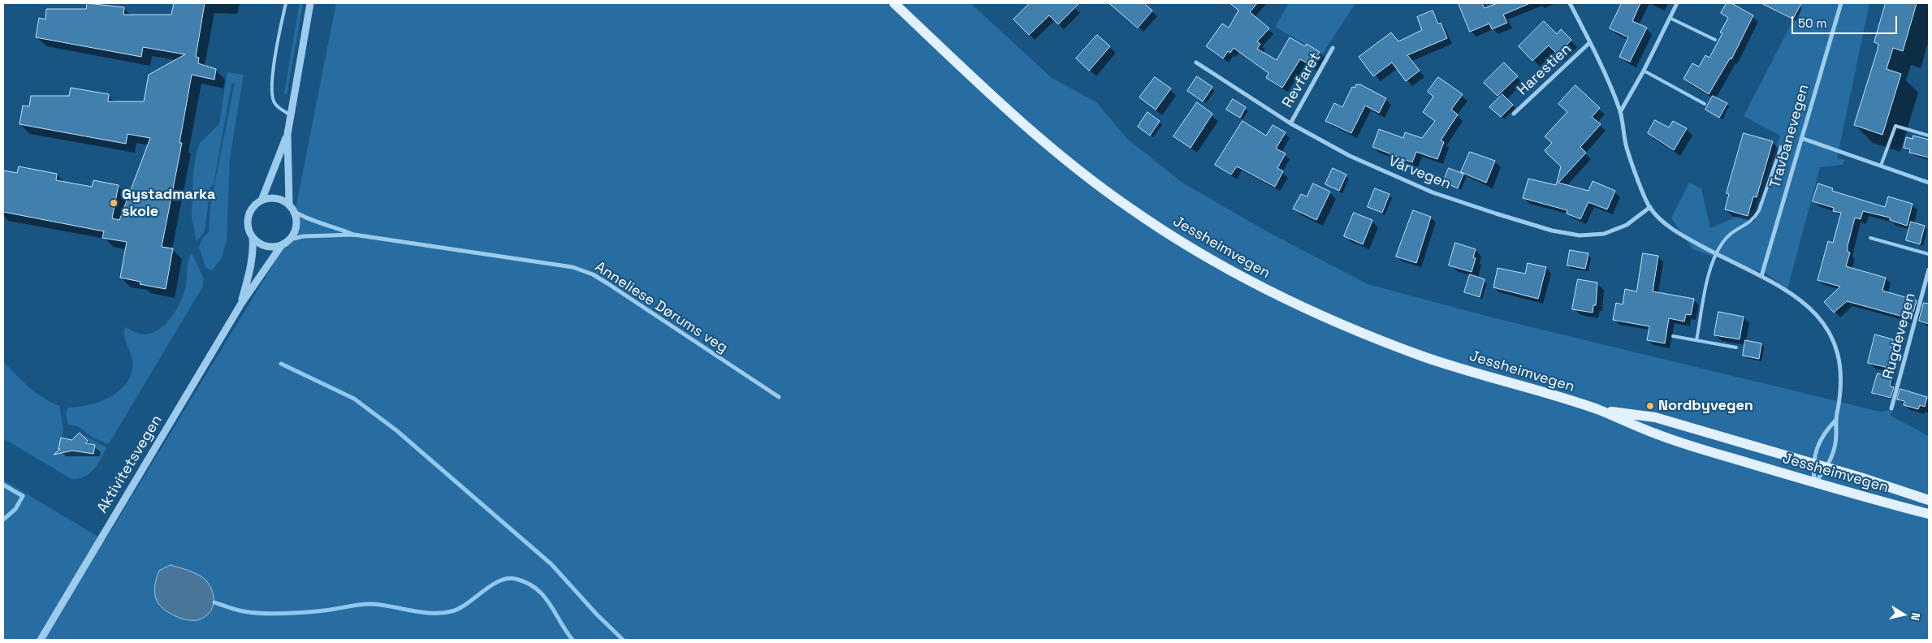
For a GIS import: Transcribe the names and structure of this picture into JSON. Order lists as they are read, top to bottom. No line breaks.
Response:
{"streets":{"main road":["Jessheimvegen"],"street":["Harestien","Revfaret","Travbanevegen","Vårvegen","Anneliese Dørums veg","Rugdevegen","Aktivitetsvegen"]},"crossings":[["Revfaret","Vårvegen"],["Anneliese Dørums veg","Aktivitetsvegen"]],"places":["Gystadmarka skole","Nordbyvegen"],"scale_bar":"50 m","north":"right"}
